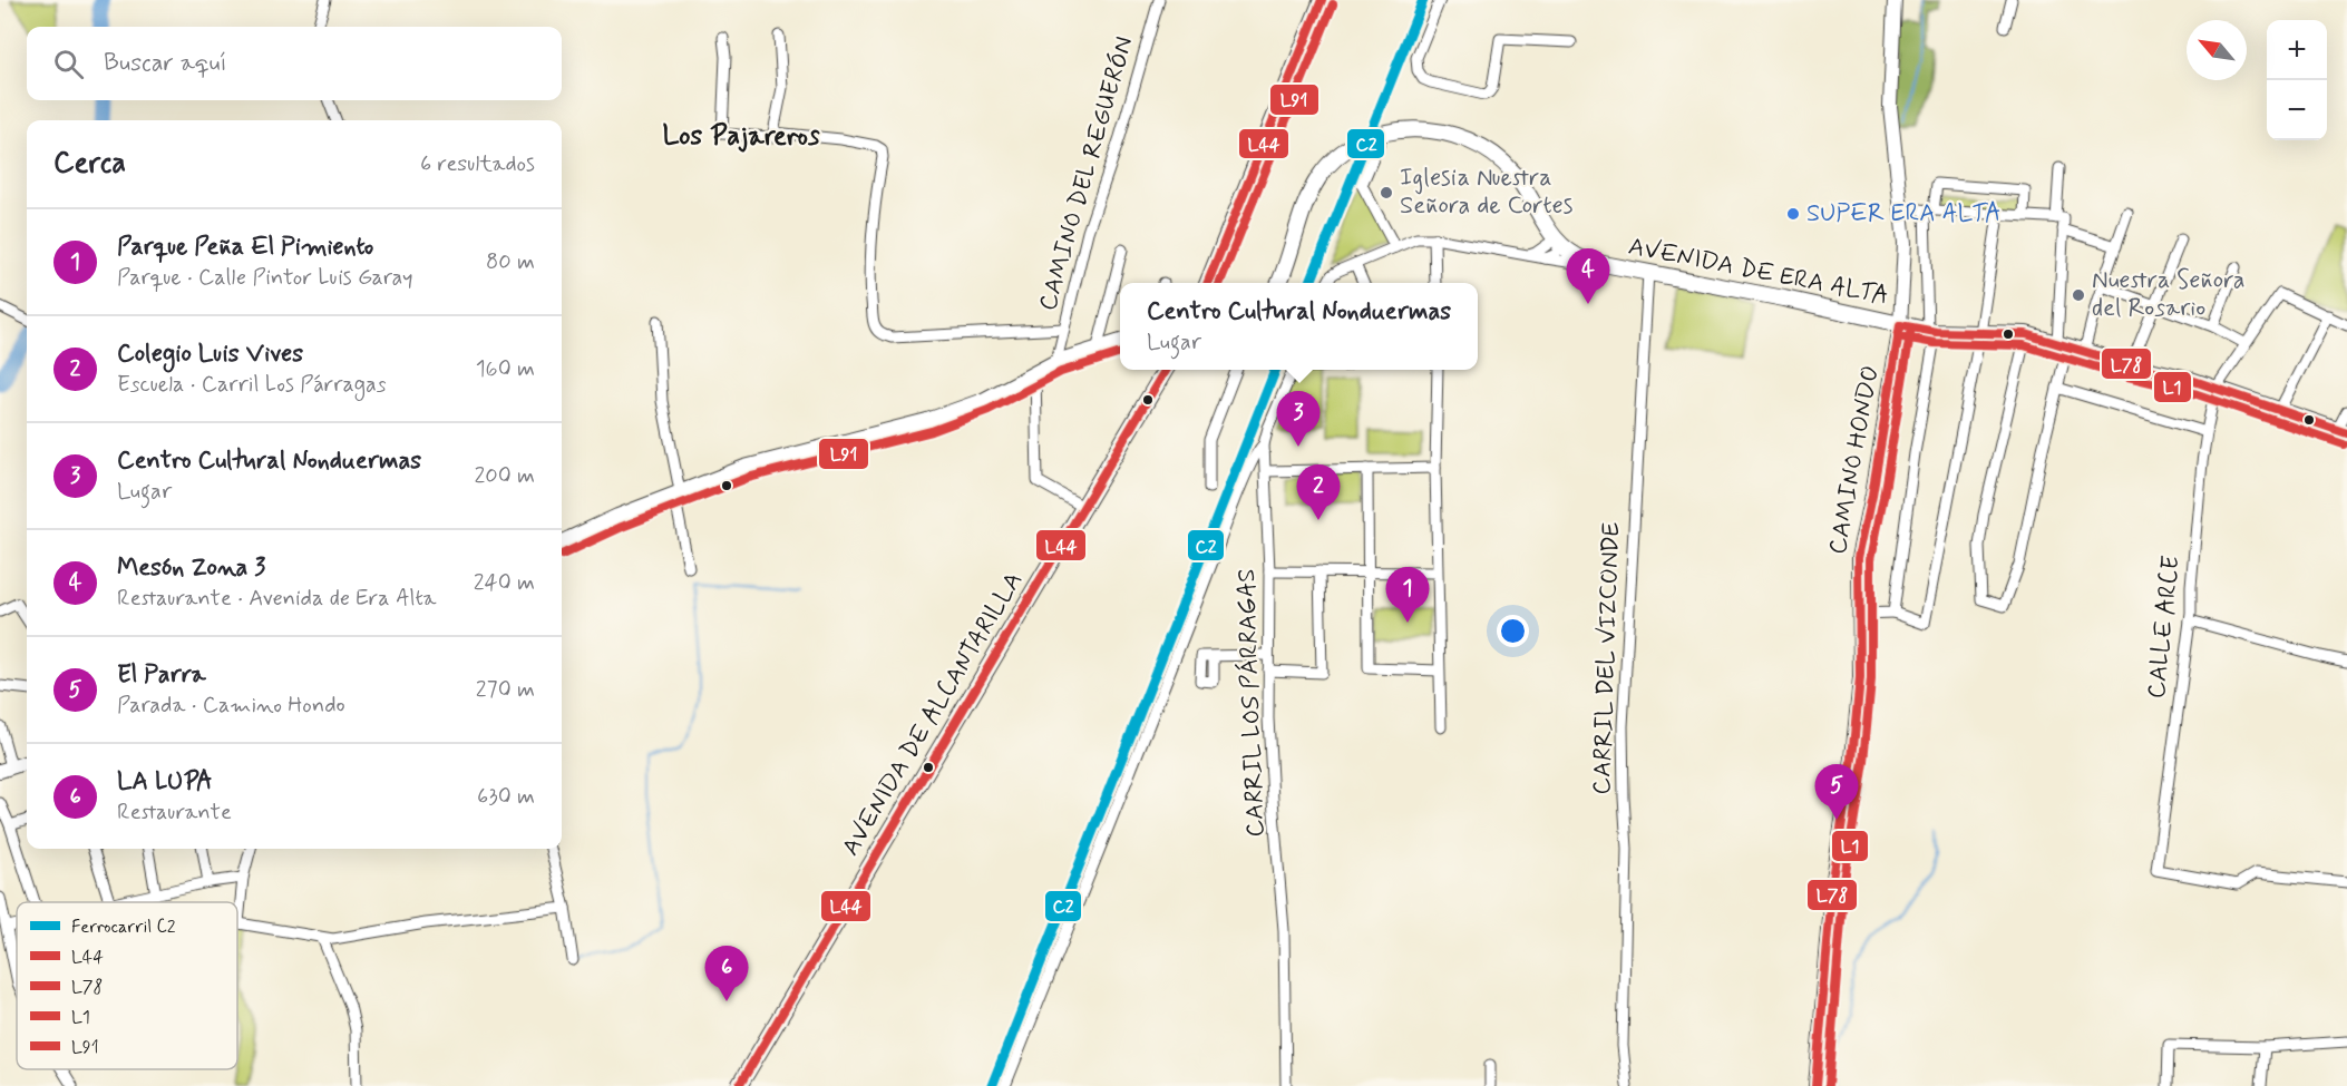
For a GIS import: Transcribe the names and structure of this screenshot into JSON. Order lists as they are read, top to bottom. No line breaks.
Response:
{"streets":{"main road":["AVENIDA DE ERA ALTA","CAMINO HONDO","AVENIDA DE ALCANTARILLA"],"street":["CAMINO DEL REGUERÓN","CALLE ARCE","CARRIL DEL VIZCONDE","CARRIL LOS PÁRRAGAS"]},"crossings":[["AVENIDA DE ERA ALTA","CAMINO HONDO"],["AVENIDA DE ERA ALTA","CALLE ARCE"],["AVENIDA DE ERA ALTA","CARRIL DEL VIZCONDE"]],"districts":["Los Pajareros"],"places":["Iglesia Nuestra Señora de Cortes","SUPER ERA ALTA","Nuestra Señora del Rosario"],"lines":["rail line C2","transit line L44","transit line L91","transit line L78","transit line L1"],"legend":["Ferrocarril C2","L44","L78","L1","L91"],"north":"top left","page":{"map_buttons":["+","−"],"search":"Buscar aquí","heading":["Cerca","6 resultados"],"list":[{"mark":"1","name":"Parque Peña El Pimiento","note":"Parque · Calle Pintor Luis Garay","value":"80 m"},{"mark":"2","name":"Colegio Luis Vives","note":"Escuela · Carril Los Párragas","value":"160 m"},{"mark":"3","name":"Centro Cultural Nonduermas","note":"Lugar","value":"200 m"},{"mark":"4","name":"Mesón Zona 3","note":"Restaurante · Avenida de Era Alta","value":"240 m"},{"mark":"5","name":"El Parra","note":"Parada · Camino Hondo","value":"270 m"},{"mark":"6","name":"LA LUPA","note":"Restaurante","value":"630 m"}],"pins":["4","3","2","1","5","6"],"popup":["Centro Cultural Nonduermas","Lugar"]}}
